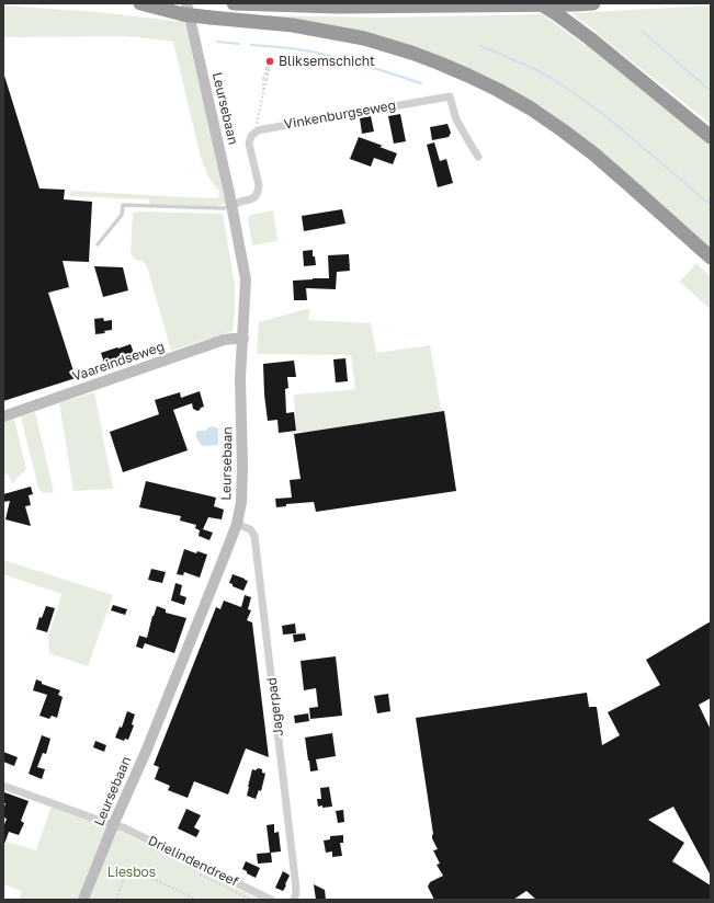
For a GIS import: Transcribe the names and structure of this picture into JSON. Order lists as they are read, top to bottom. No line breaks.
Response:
{"streets":{"street":["Leursebaan","Vinkenburgseweg","Vaareindseweg","Jagerpad","Drielindendreef"]},"crossings":[["Leursebaan","Vaareindseweg"],["Leursebaan","Jagerpad"],["Leursebaan","Drielindendreef"]],"parks":["Liesbos"],"places":["Bliksemschicht"]}
